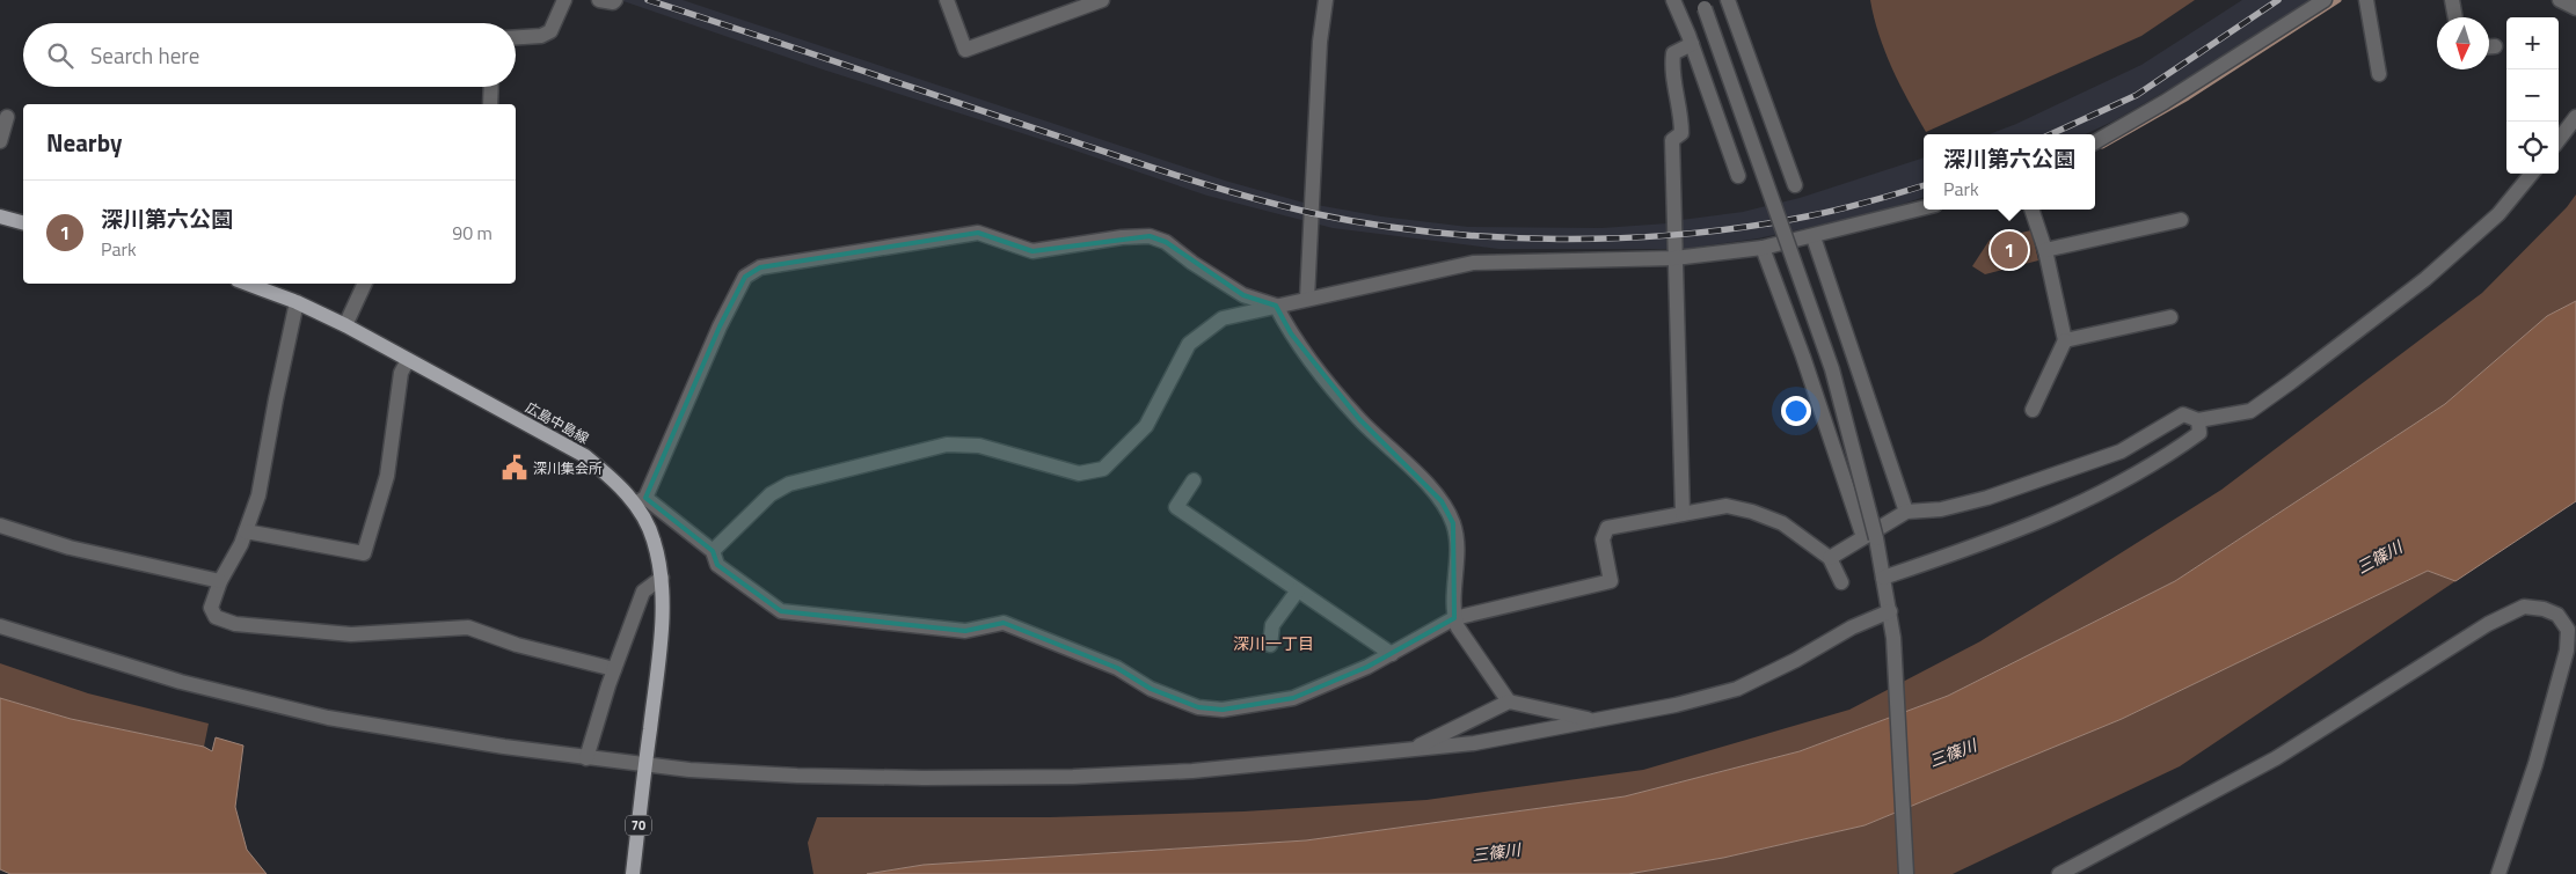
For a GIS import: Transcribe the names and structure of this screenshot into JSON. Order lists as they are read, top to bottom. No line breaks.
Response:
{"streets":{"main road":["広島中島線","70"]},"districts":["深川一丁目"],"water":["三篠川"],"places":{"public building":["深川集会所"]},"north":"bottom","page":{"map_buttons":["+","−"],"search":"Search here","heading":"Nearby","popup":["深川第六公園","Park"],"list":[{"mark":"1","name":"深川第六公園","note":"Park","value":"90 m"}],"pins":"1"}}
